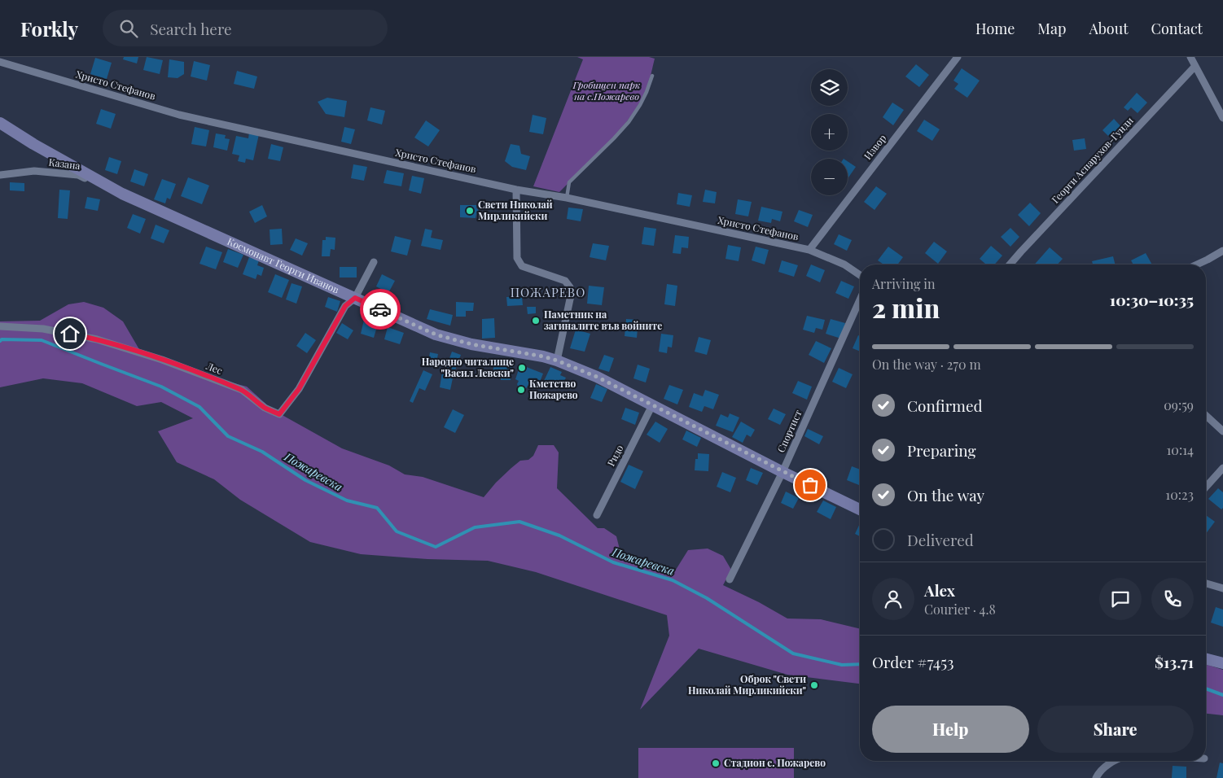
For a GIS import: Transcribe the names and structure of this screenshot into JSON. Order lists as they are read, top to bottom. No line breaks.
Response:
{"streets":{"street":["Христо Стефанов","Извор","Георги Аспарухов-Гунди","Казана","Космонавт Георги Иванов","Лес","Спортист","Ридо"]},"crossings":[["Христо Стефанов","Извор"],["Казана","Космонавт Георги Иванов"],["Космонавт Георги Иванов","Лес"],["Космонавт Георги Иванов","Спортист"],["Космонавт Георги Иванов","Ридо"]],"districts":["ПОЖАРЕВО"],"water":["Пожаревска"],"parks":["Гробищен парк на с.Пожарево"],"places":["Свети Николай Мирликийски","Паметник на загиналите във войните","Народно читалище \"Васил Левски\"","Кметство Пожарево","Оброк \"Свети Николай Мирликийски\"","Стадион с. Пожарево"],"page":{"header":"Forkly","search":"Search here","nav":["Home","Map","About","Contact"],"map_buttons":["+","−"],"heading":["2 min","Arriving in","10:30–10:35"],"panel":["Alex","Courier · 4.8","Order #7453","$13.71"],"bar":"On the way · 270 m","list":[["Confirmed","09:59"],["Preparing","10:14"],["On the way","10:23"],"Delivered"],"buttons":["Help","Share"]}}
